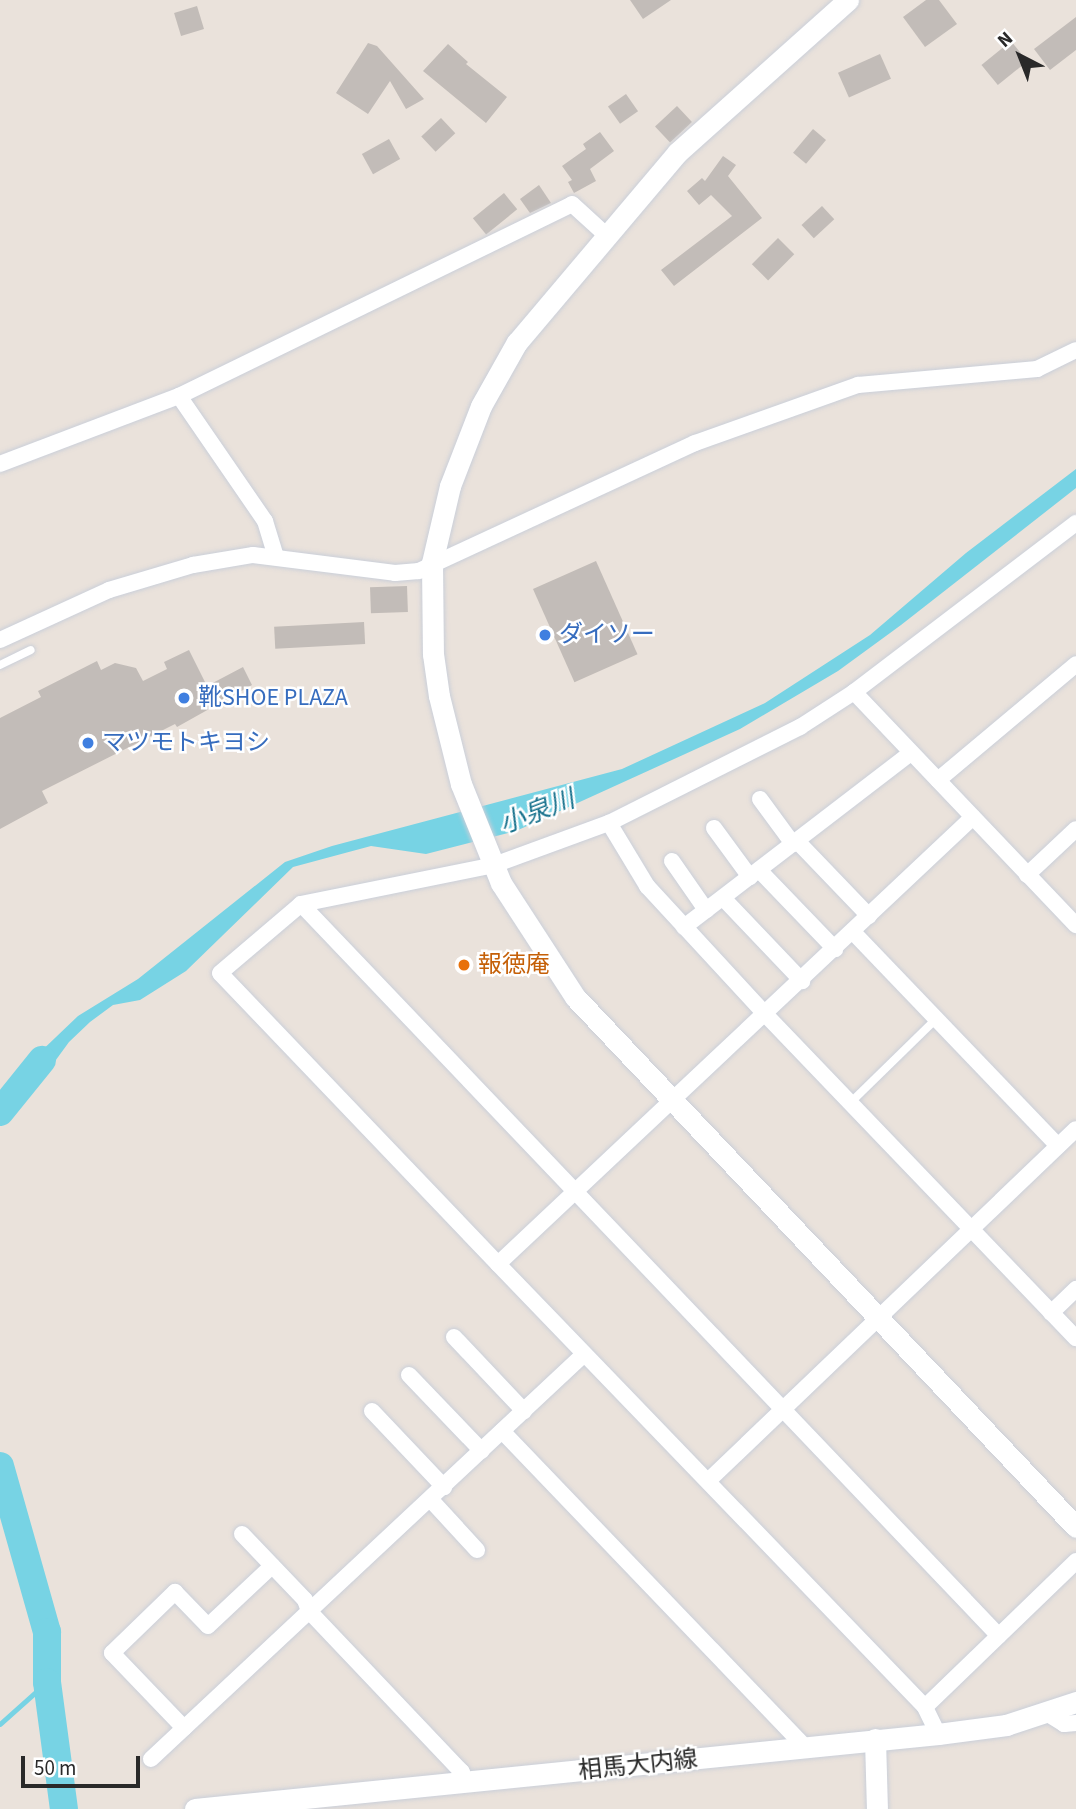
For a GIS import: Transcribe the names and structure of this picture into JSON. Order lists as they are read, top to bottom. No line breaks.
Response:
{"streets":{"street":["相馬大内線"]},"water":["小泉川"],"places":["ダイソー","靴SHOE PLAZA","マツモトキヨシ","報徳庵"],"scale_bar":"50 m","north":"top left"}
